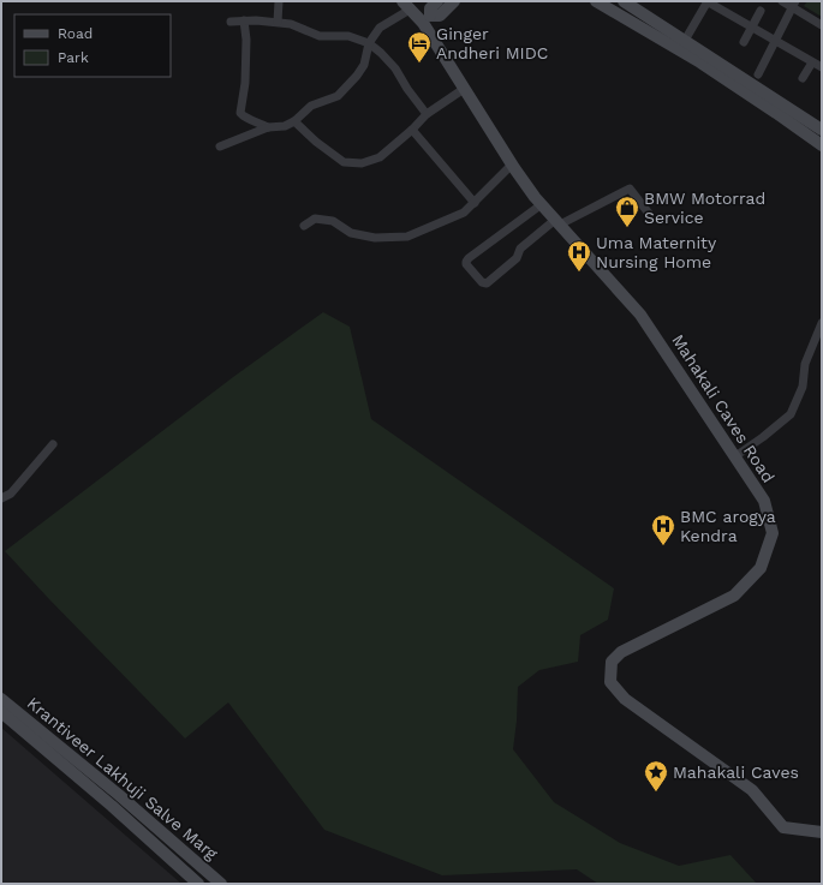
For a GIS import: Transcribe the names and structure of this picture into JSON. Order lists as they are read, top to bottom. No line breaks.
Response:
{"streets":{"main road":["Mahakali Caves Road","Krantiveer Lakhuji Salve Marg"]},"places":{"hotel":["Ginger Andheri MIDC"],"shop":["BMW Motorrad Service"],"hospital":["Uma Maternity Nursing Home","BMC arogya Kendra"],"place":["Mahakali Caves"]},"legend":["Road","Park"]}
